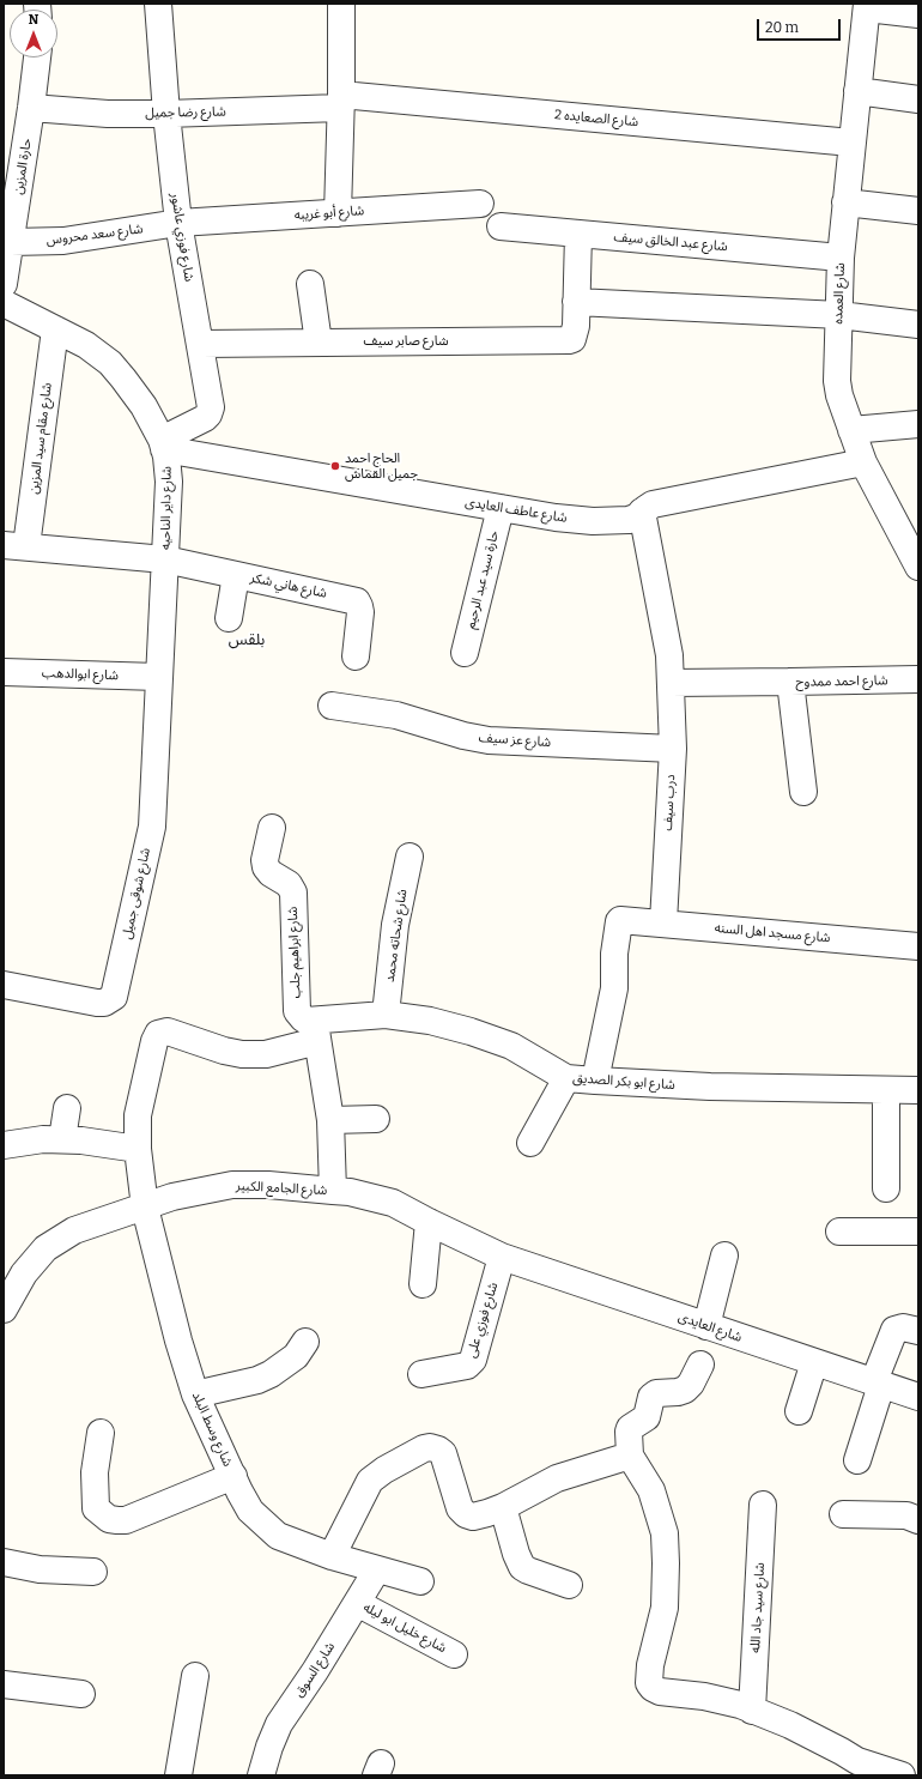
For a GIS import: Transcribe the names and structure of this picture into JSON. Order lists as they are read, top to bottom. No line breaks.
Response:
{"streets":{"street":["شارع رضا جميل","شارع الصعايده 2","حارة المزين","شارع أبو غريبه","شارع سعد محروس","شارع فوزي عاشور","شارع عبد الخالق سيف","شارع العمده","شارع صابر سيف","شارع مقام سيد المزين","شارع داير الناحيه","شارع عاطف العايدى","حارة سيد عبد الرحيم","شارع هاني شكر","شارع ابوالدهب","شارع احمد ممدوح","شارع عز سيف","درب سيف","شارع شوقى جميل","شارع مسجد اهل السنه","شارع شحاته محمد","شارع ابراهيم جلب","شارع ابو بكر الصديق","شارع الجامع الكبير","شارع فوزي على","شارع العايدى","شارع وسط البلد","شارع سيد جاد الله","شارع خليل ابو ليله","شارع السوق"]},"crossings":[["شارع رضا جميل","شارع الصعايده 2"],["شارع رضا جميل","حارة المزين"],["شارع رضا جميل","شارع فوزي عاشور"],["شارع الصعايده 2","شارع العمده"],["حارة المزين","شارع سعد محروس"],["شارع أبو غريبه","شارع سعد محروس"],["شارع أبو غريبه","شارع فوزي عاشور"],["شارع سعد محروس","شارع فوزي عاشور"],["شارع فوزي عاشور","شارع صابر سيف"],["شارع فوزي عاشور","شارع داير الناحيه"],["شارع فوزي عاشور","شارع عاطف العايدى"],["شارع عبد الخالق سيف","شارع العمده"],["شارع عبد الخالق سيف","شارع صابر سيف"],["شارع العمده","شارع عاطف العايدى"],["شارع مقام سيد المزين","شارع داير الناحيه"],["شارع مقام سيد المزين","شارع هاني شكر"],["شارع داير الناحيه","شارع عاطف العايدى"],["شارع داير الناحيه","شارع هاني شكر"],["شارع داير الناحيه","شارع ابوالدهب"],["شارع داير الناحيه","شارع شوقى جميل"],["شارع عاطف العايدى","حارة سيد عبد الرحيم"],["شارع عاطف العايدى","درب سيف"],["شارع ابوالدهب","شارع شوقى جميل"],["شارع عز سيف","درب سيف"],["درب سيف","شارع مسجد اهل السنه"],["شارع مسجد اهل السنه","شارع ابو بكر الصديق"],["شارع شحاته محمد","شارع ابو بكر الصديق"],["شارع ابراهيم جلب","شارع ابو بكر الصديق"],["شارع ابو بكر الصديق","شارع وسط البلد"],["شارع الجامع الكبير","شارع فوزي على"],["شارع الجامع الكبير","شارع العايدى"],["شارع الجامع الكبير","شارع وسط البلد"],["شارع فوزي على","شارع العايدى"],["شارع وسط البلد","شارع السوق"],["شارع خليل ابو ليله","شارع السوق"]],"districts":["بلقس"],"places":["الحاج احمد جميل القماش"],"scale_bar":"20 m","north":"top"}
